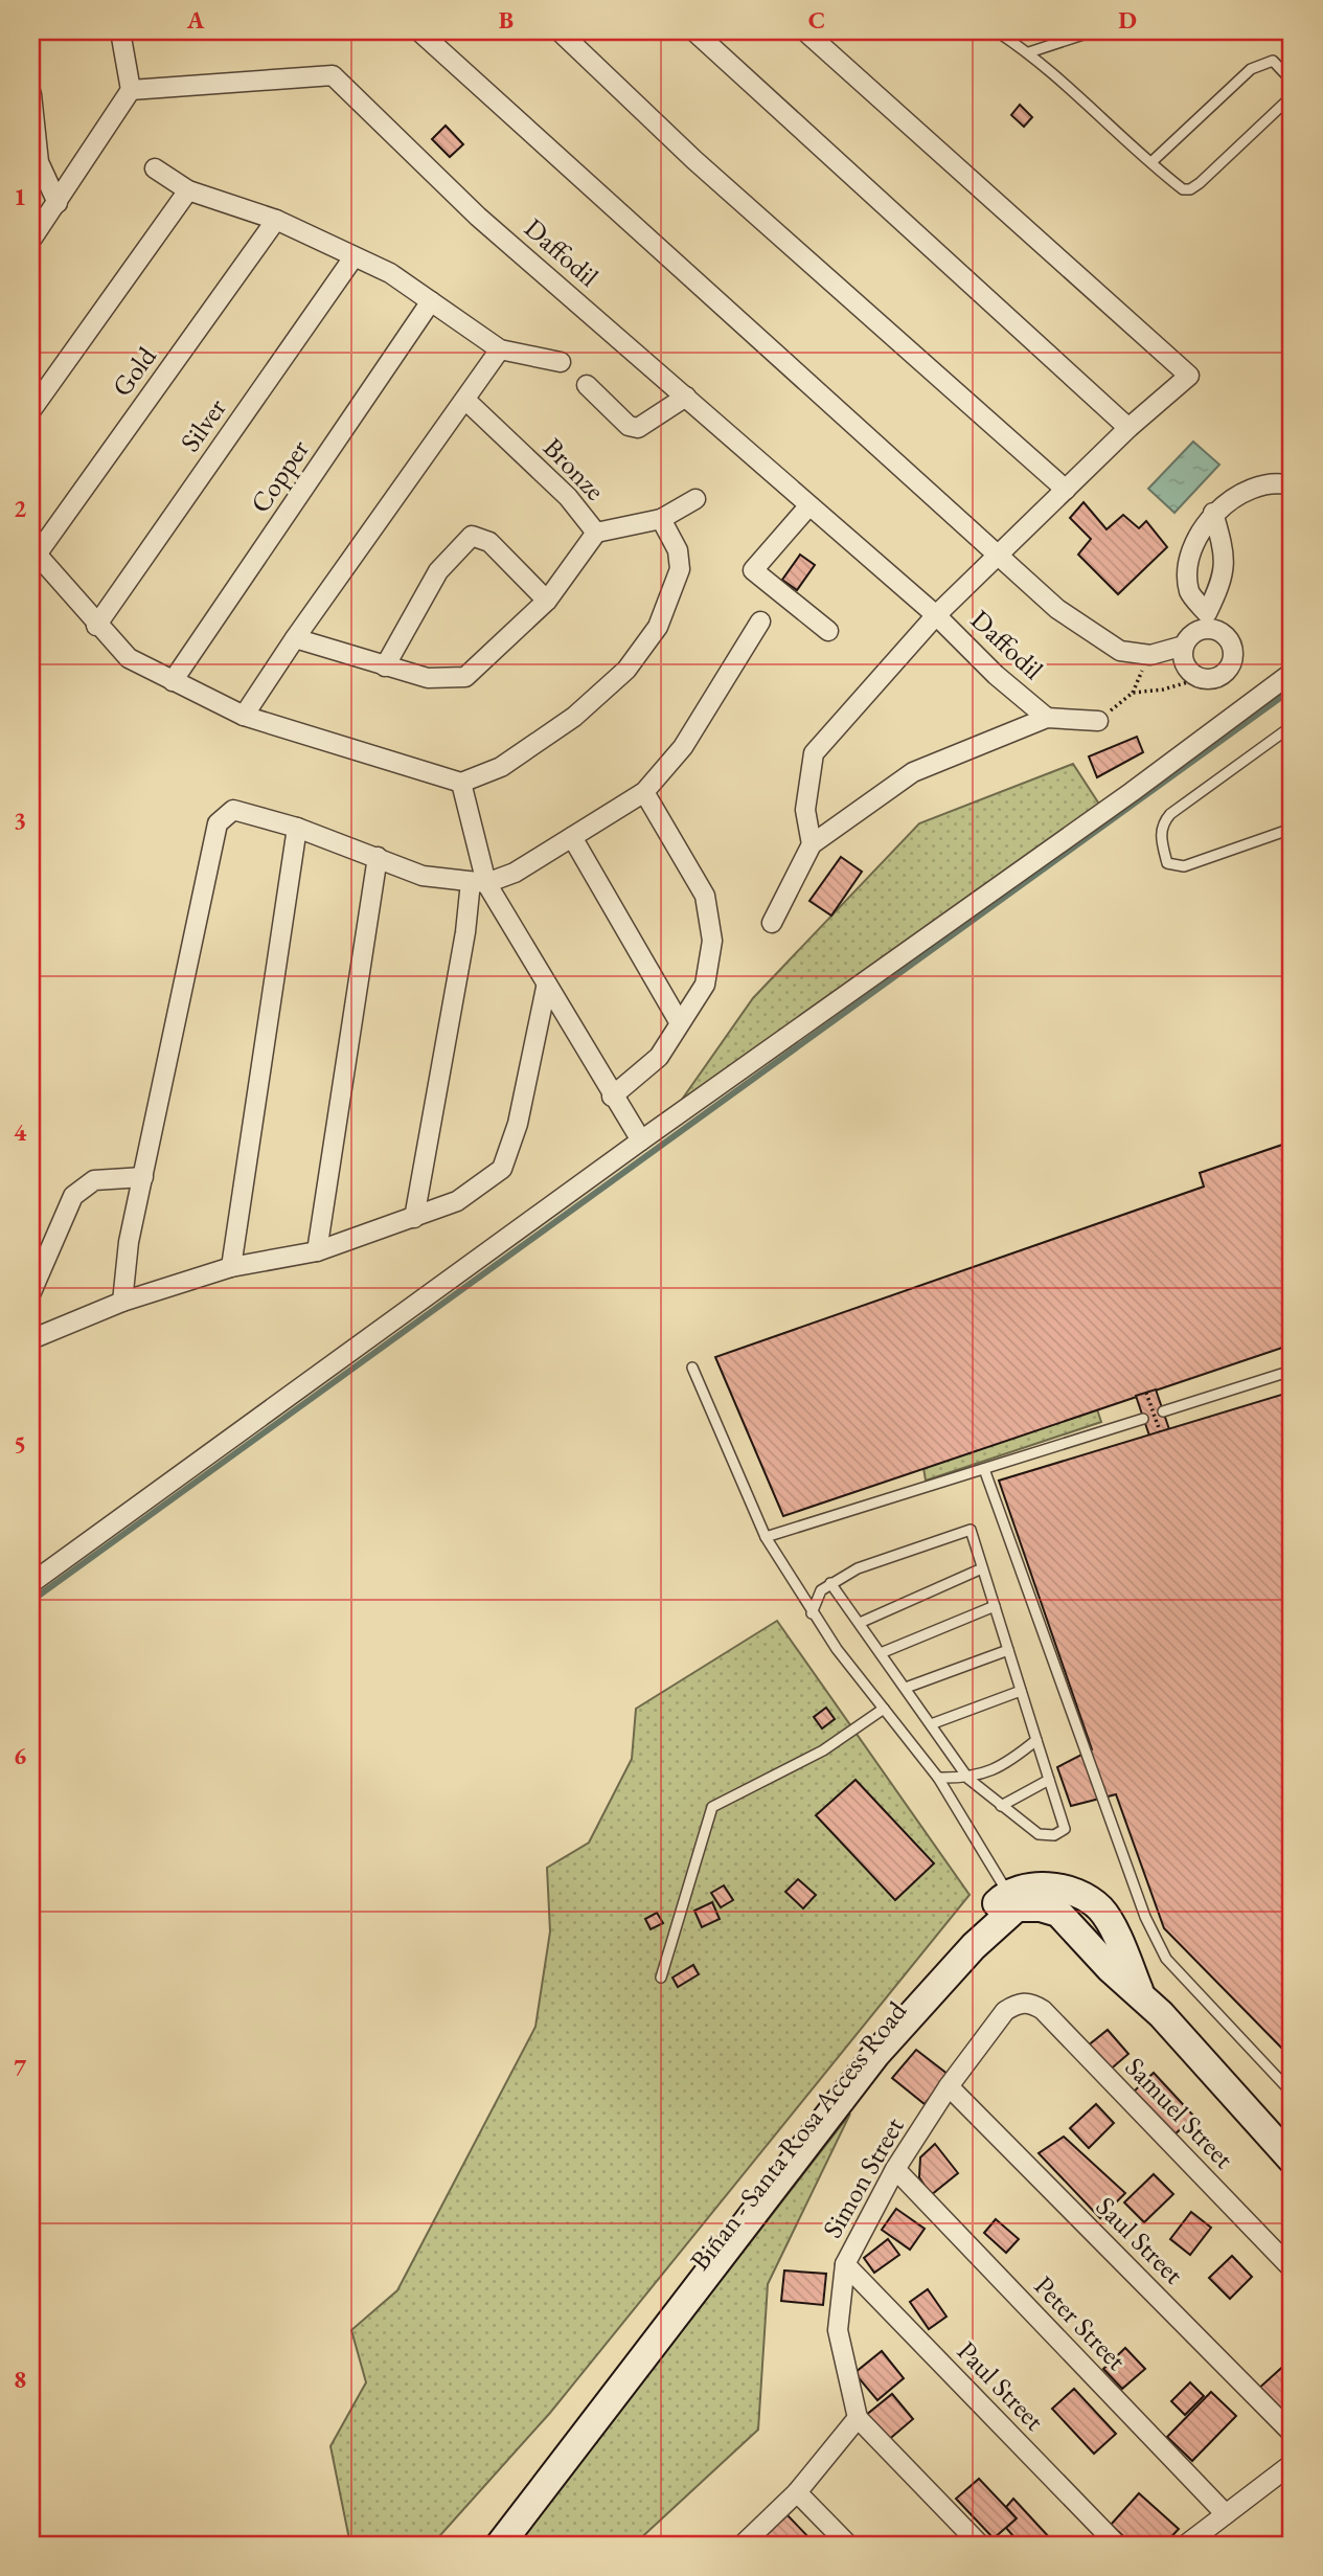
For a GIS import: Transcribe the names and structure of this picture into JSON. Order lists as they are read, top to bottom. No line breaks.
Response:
{"streets":{"main road":["Biñan - Santa Rosa Access Road"],"street":["Daffodil","Gold","Silver","Bronze","Copper","Samuel Street","Simon Street","Saul Street","Peter Street","Paul Street"]},"crossings":[["Samuel Street","Simon Street"],["Simon Street","Saul Street"],["Simon Street","Peter Street"],["Simon Street","Paul Street"]],"grid":{"columns":["A","B","C","D"],"rows":["1","2","3","4","5","6","7","8"]}}
